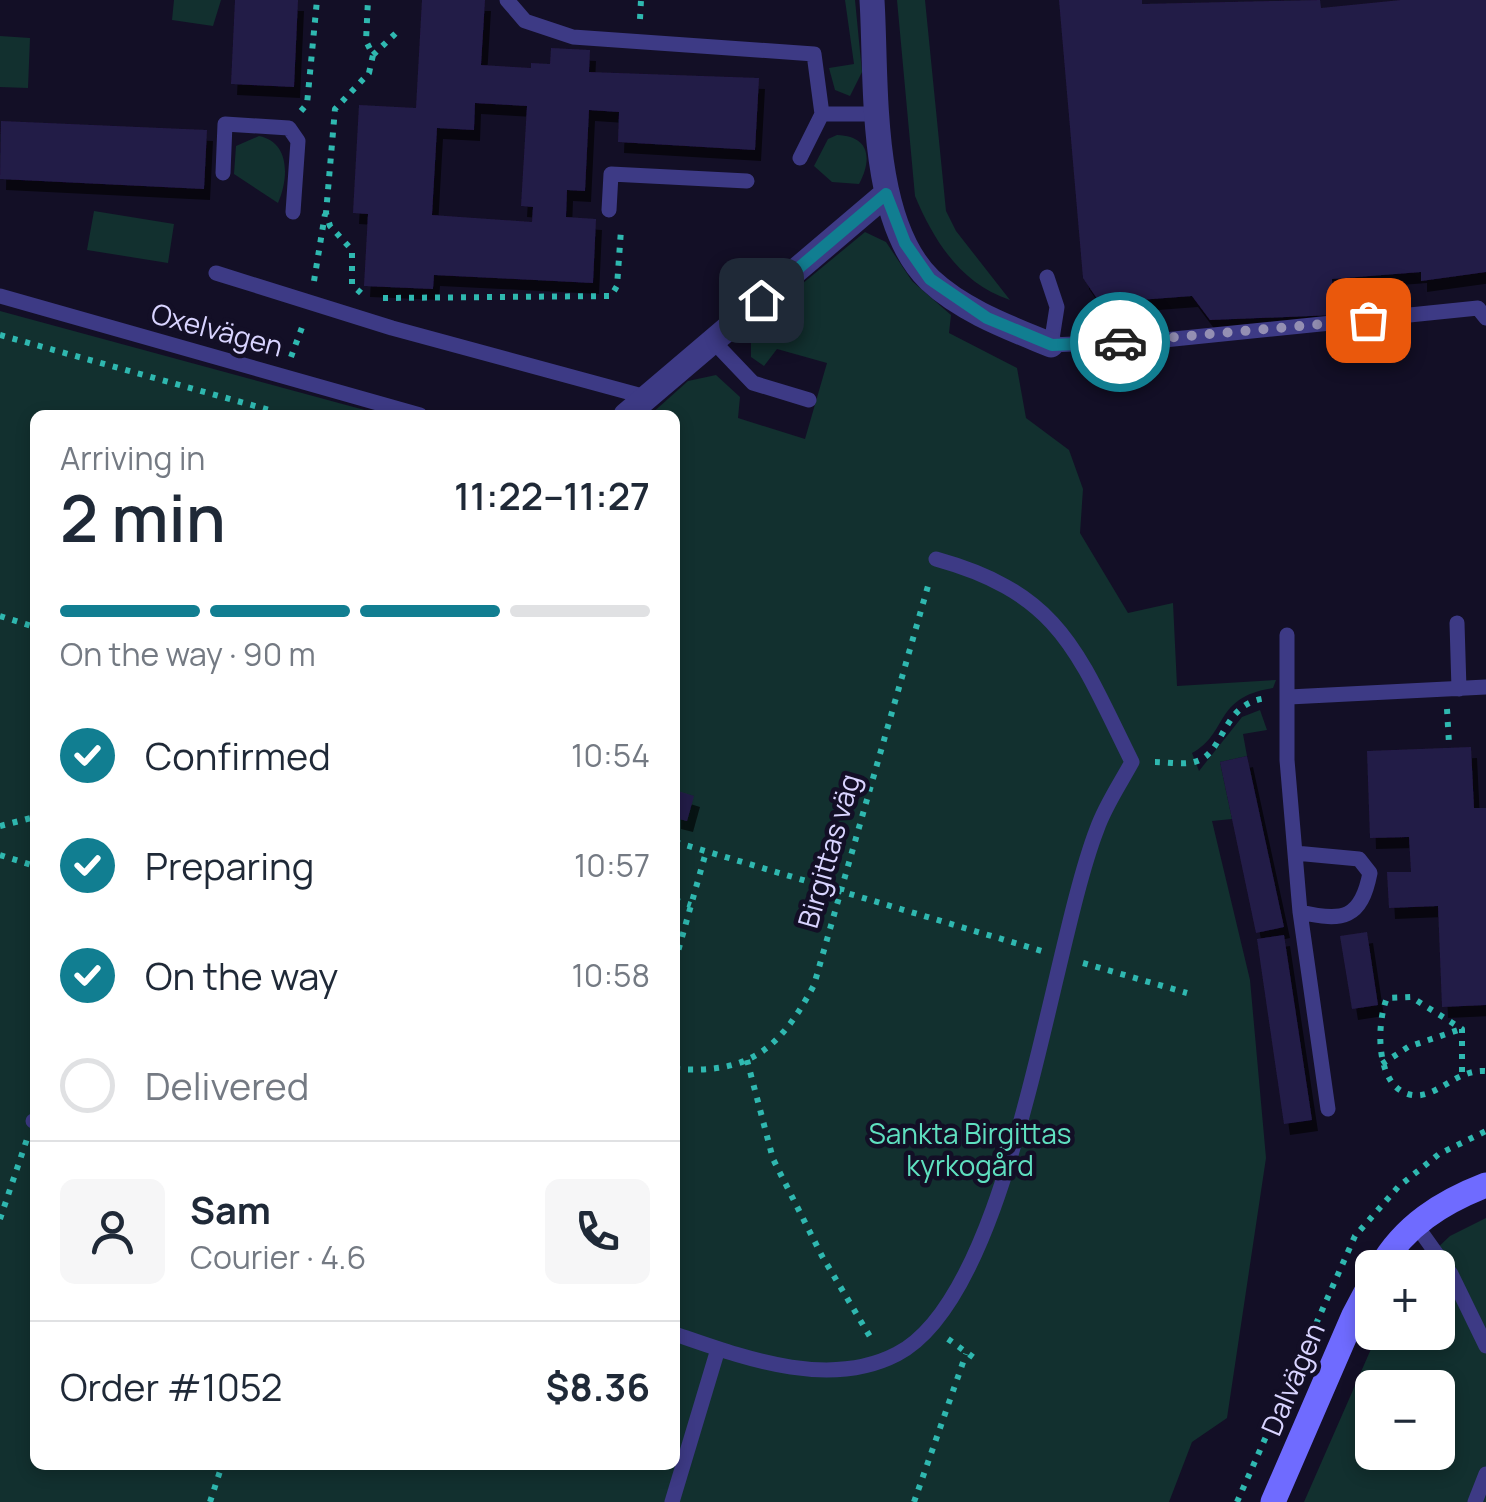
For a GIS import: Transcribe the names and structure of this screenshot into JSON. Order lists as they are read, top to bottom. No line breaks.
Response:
{"streets":{"street":["Dalvägen"],"lane":["Oxelvägen"],"path":["Birgittas väg"]},"parks":["Sankta Birgittas kyrkogård"],"page":{"heading":["2 min","Arriving in","11:22–11:27"],"panel":["Sam","Courier · 4.6","Order #1052","$8.36"],"bar":"On the way · 90 m","list":[["Confirmed","10:54"],["Preparing","10:57"],["On the way","10:58"],"Delivered"],"map_buttons":["+","−"]}}
